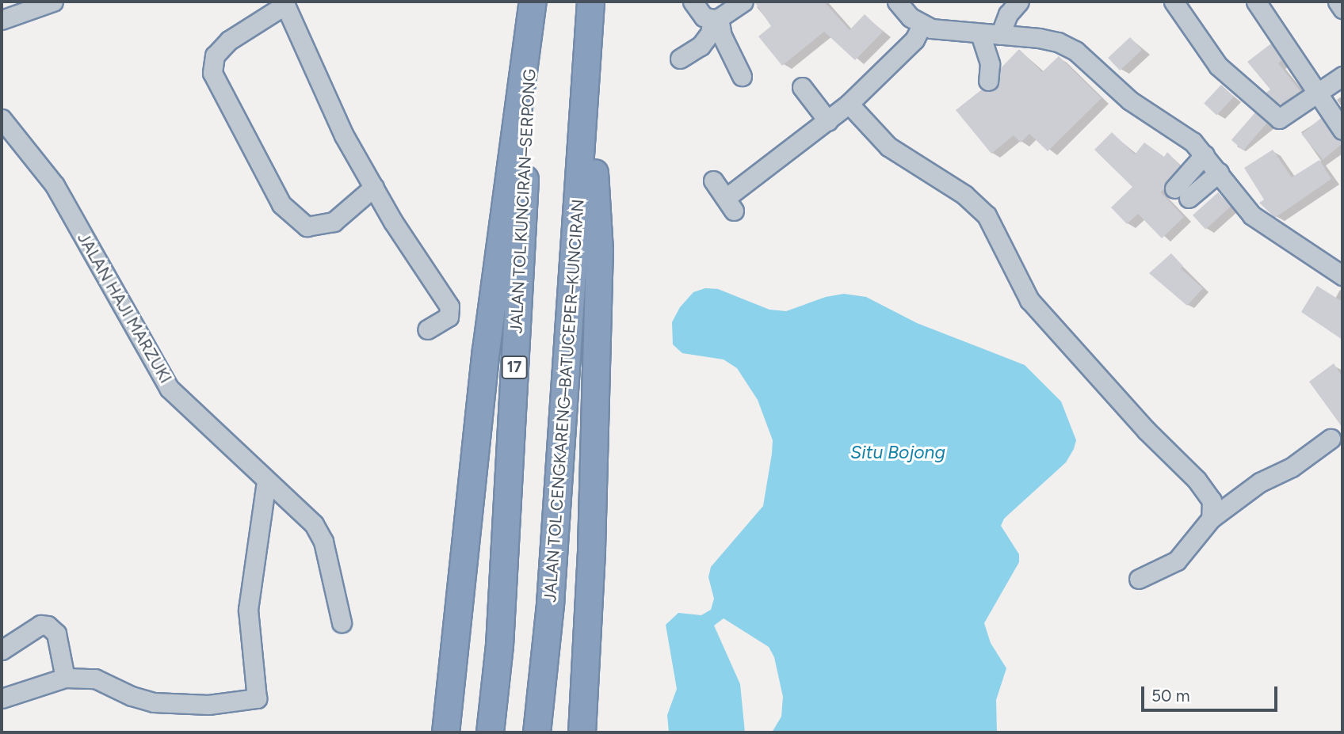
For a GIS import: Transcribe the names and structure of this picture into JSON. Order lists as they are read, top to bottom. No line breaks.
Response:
{"streets":{"highway":["JALAN TOL KUNCIRAN–SERPONG","17","JALAN TOL CENGKARENG–BATUCEPER–KUNCIRAN"],"street":["JALAN HAJI MARZUKI"]},"water":["Situ Bojong"],"scale_bar":"50 m"}
